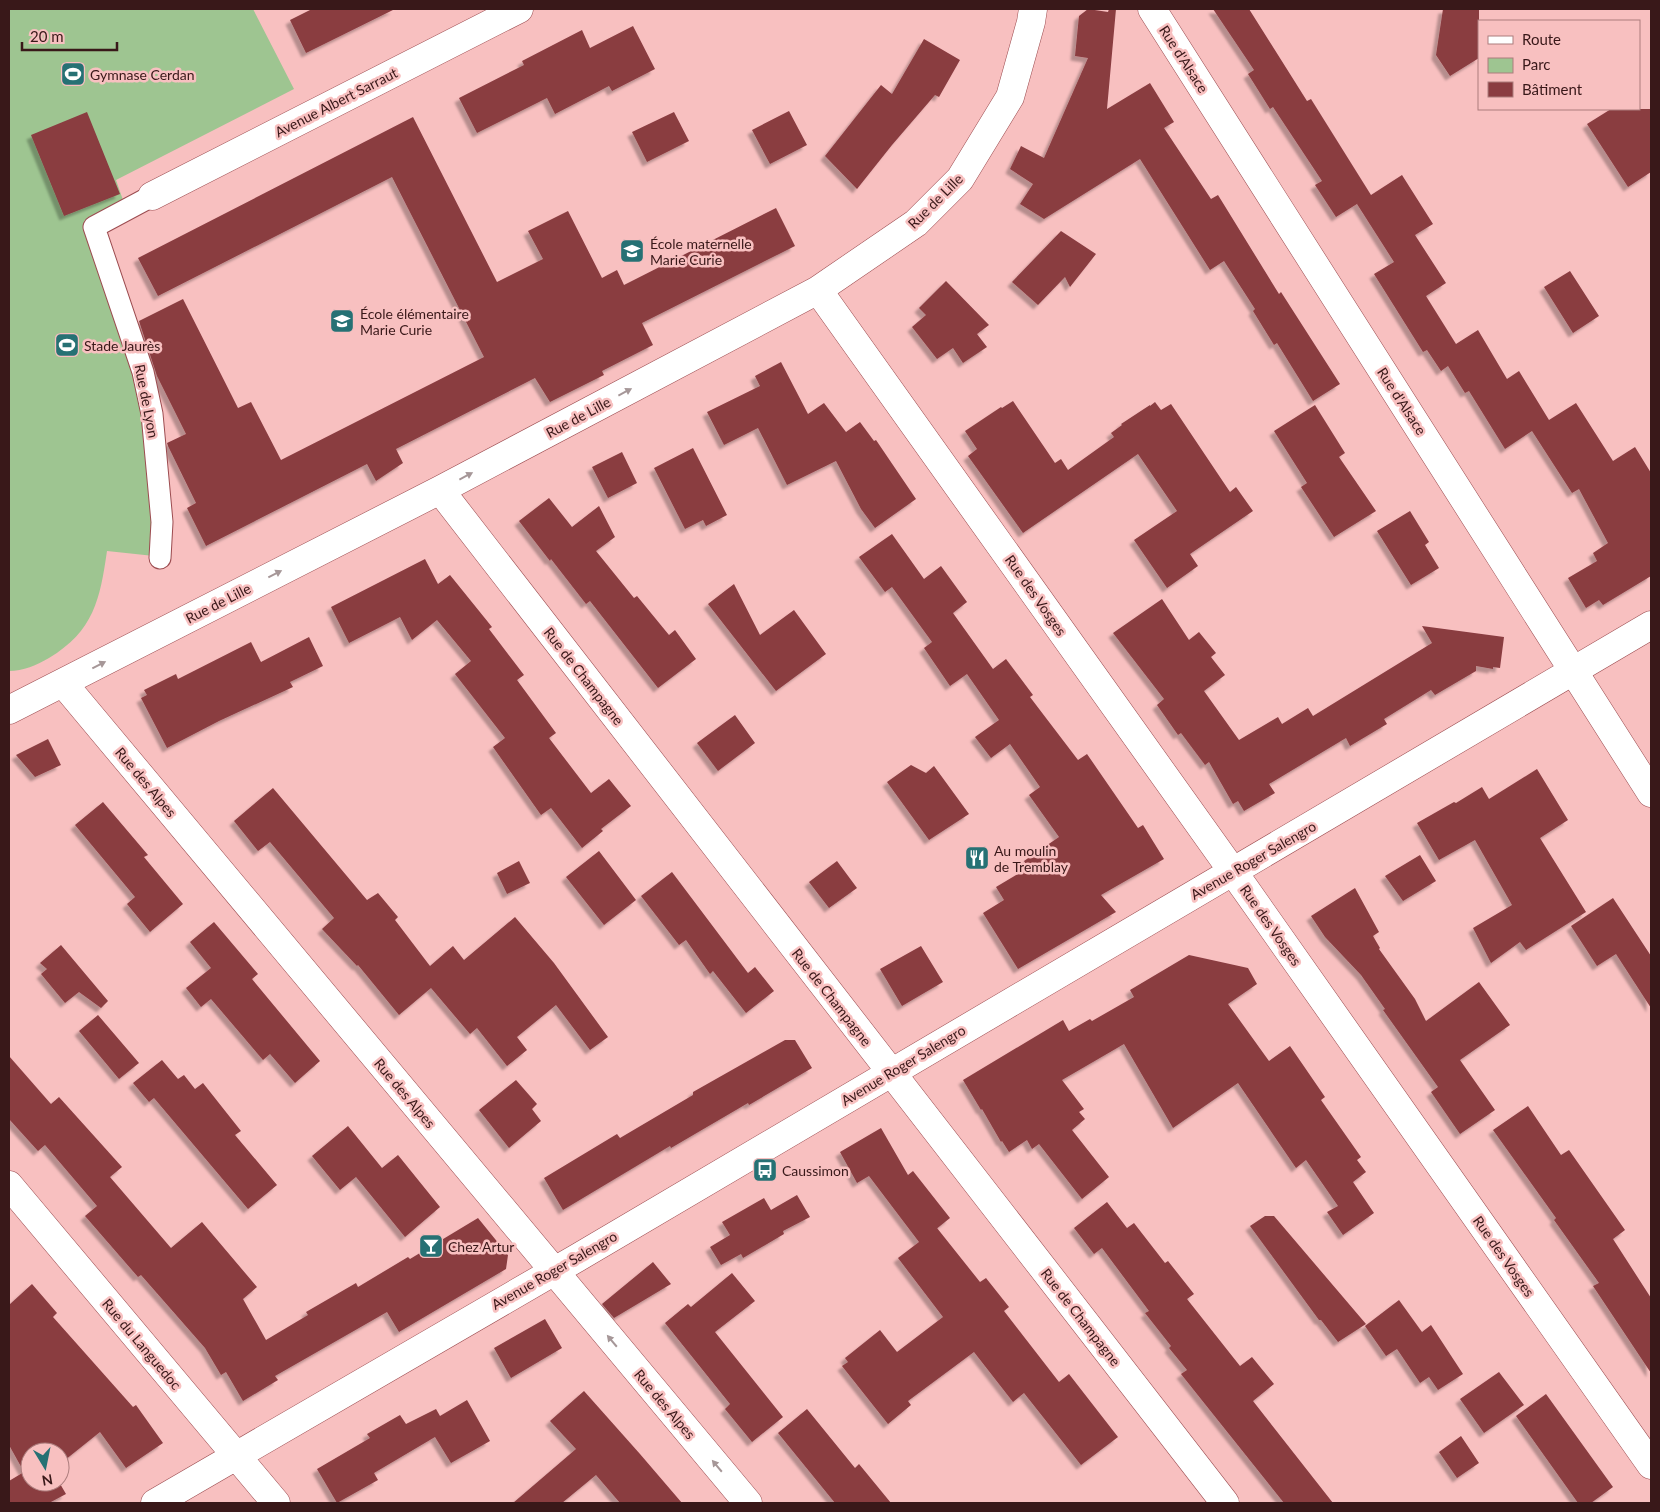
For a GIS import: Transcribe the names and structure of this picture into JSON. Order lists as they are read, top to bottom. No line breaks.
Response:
{"streets":{"street":["Rue d'Alsace","Avenue Albert Sarraut","Rue de Lille","Rue de Lyon","Rue des Vosges","Rue de Champagne","Rue des Alpes","Avenue Roger Salengro","Rue du Languedoc"]},"crossings":[["Rue d'Alsace","Avenue Roger Salengro"],["Avenue Albert Sarraut","Rue de Lyon"],["Rue de Lille","Rue des Vosges"],["Rue de Lille","Rue de Champagne"],["Rue de Lille","Rue des Alpes"],["Rue des Vosges","Avenue Roger Salengro"],["Rue de Champagne","Avenue Roger Salengro"],["Rue des Alpes","Avenue Roger Salengro"],["Avenue Roger Salengro","Rue du Languedoc"]],"one_way":["Rue de Lille"],"places":{"sports":["Gymnase Cerdan","Stade Jaurès"],"school or university":["École maternelle Marie Curie","École élémentaire Marie Curie"],"restaurant":["Au moulin de Tremblay"],"bus stop":["Caussimon"],"bar":["Chez Artur"]},"legend":["Route","Parc","Bâtiment"],"scale_bar":"20 m","north":"bottom"}
